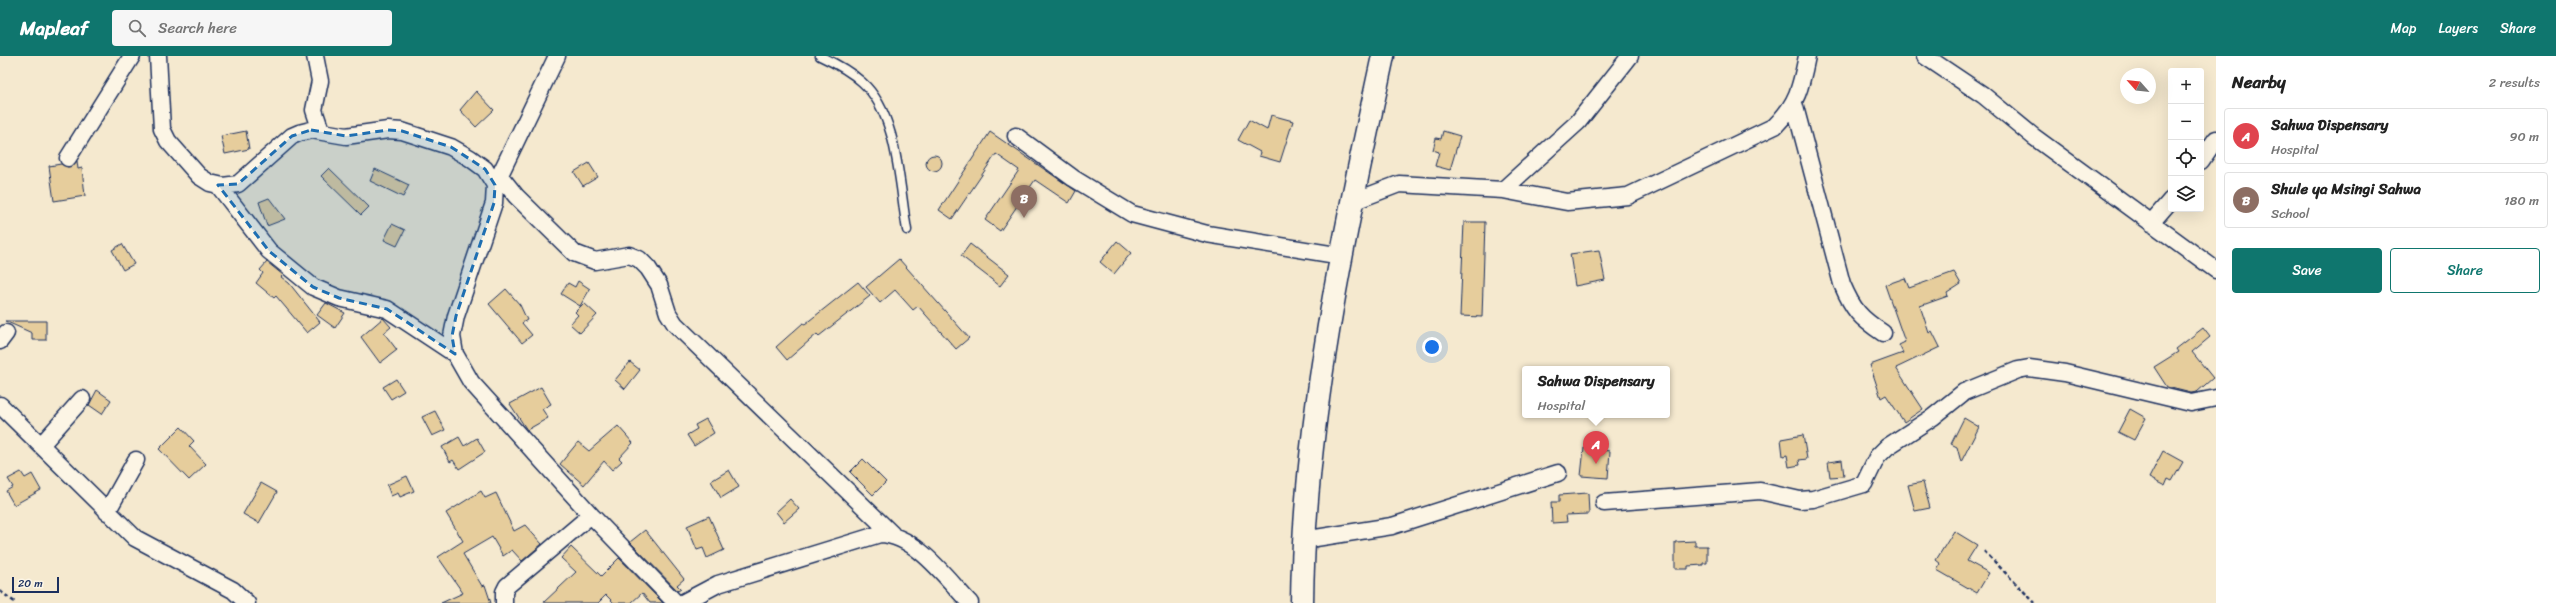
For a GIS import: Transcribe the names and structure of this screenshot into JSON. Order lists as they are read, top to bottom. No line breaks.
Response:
{"scale_bar":"20 m","north":"top left","page":{"header":"Mapleaf","search":"Search here","nav":["Map","Layers","Share"],"heading":["Nearby","2 results"],"map_buttons":["+","−"],"list":[{"mark":"A","name":"Sahwa Dispensary","note":"Hospital","value":"90 m"},{"mark":"B","name":"Shule ya Msingi Sahwa","note":"School","value":"180 m"}],"pins":["B","A"],"buttons":["Save","Share"],"popup":["Sahwa Dispensary","Hospital"],"scale":"20 m"}}
